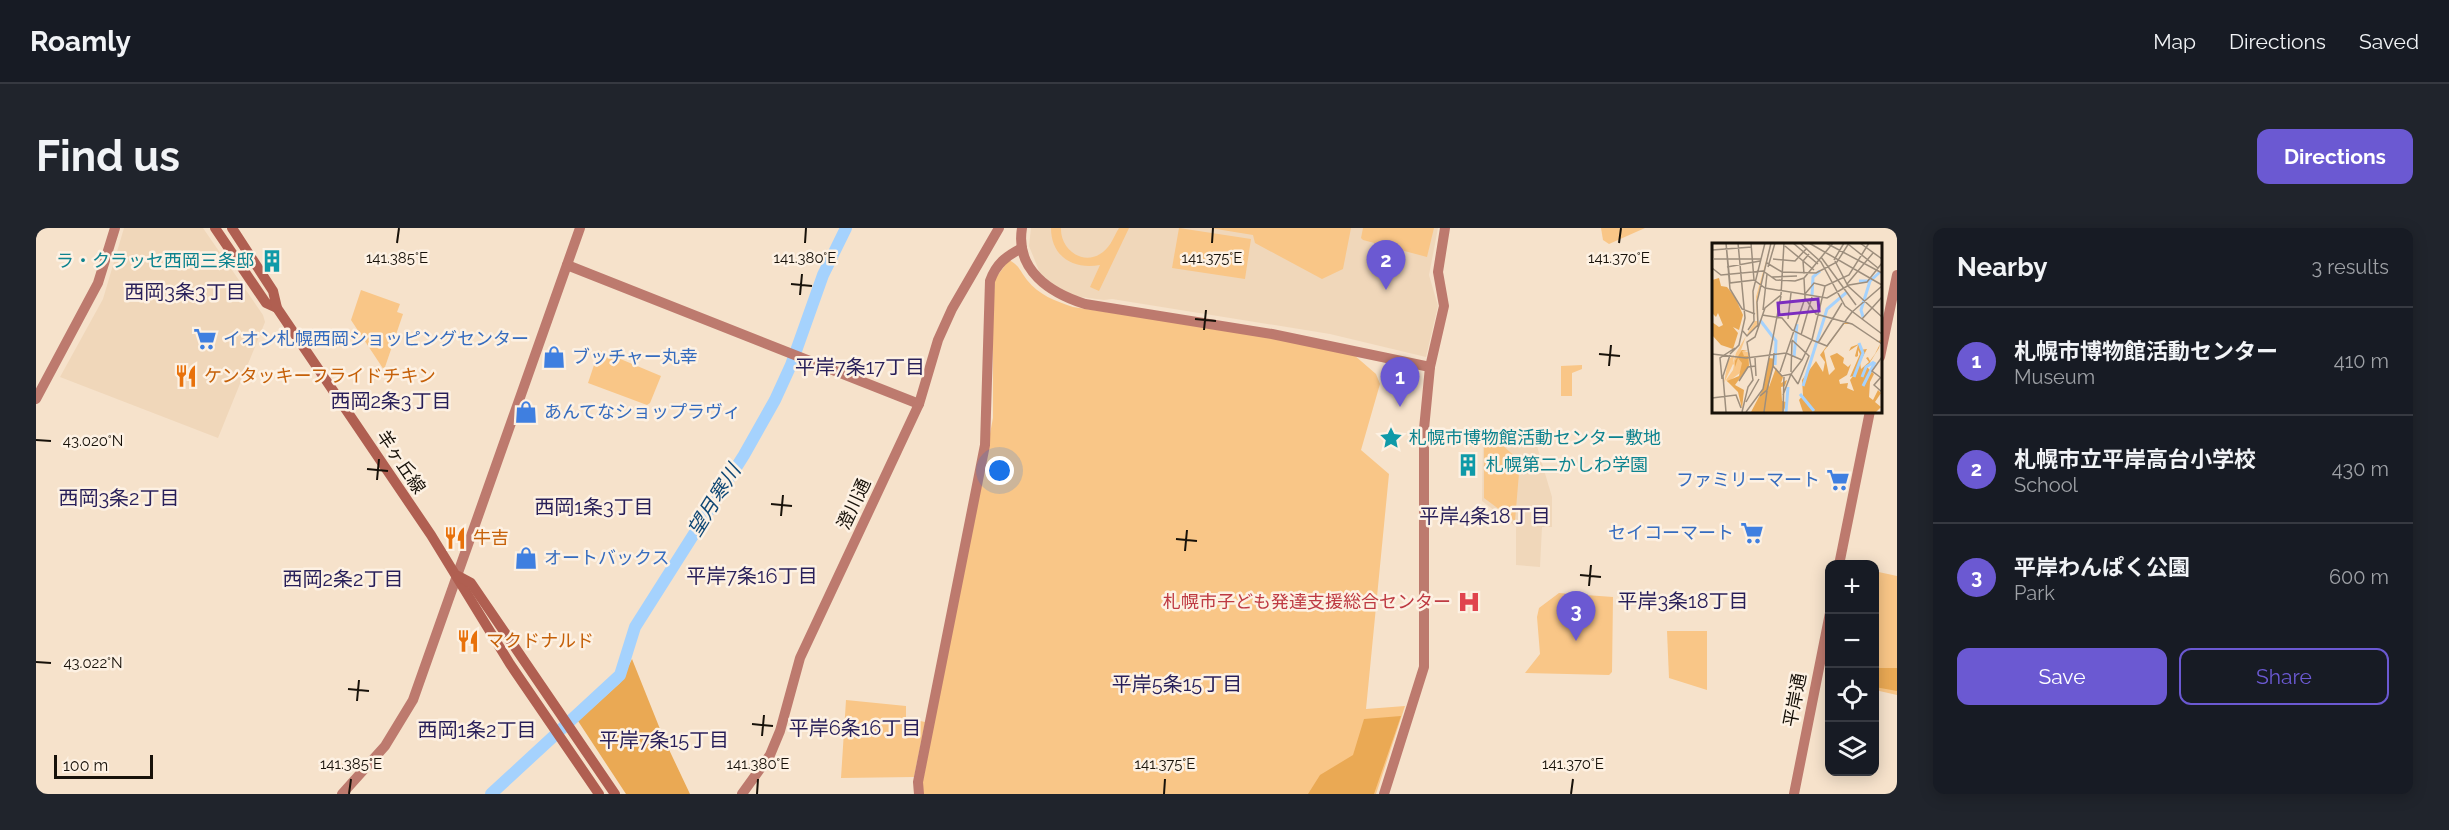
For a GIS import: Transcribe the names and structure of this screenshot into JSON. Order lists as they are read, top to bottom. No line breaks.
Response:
{"streets":{"main road":["羊ヶ丘線"],"street":["澄川通","平岸通"]},"districts":["西岡3条3丁目","平岸7条17丁目","西岡2条3丁目","西岡3条2丁目","西岡1条3丁目","平岸4条18丁目","平岸7条16丁目","西岡2条2丁目","平岸3条18丁目","平岸5条15丁目","平岸6条16丁目","西岡1条2丁目","平岸7条15丁目"],"water":["望月寒川"],"places":{"building":["ラ・クラッセ西岡三条邸","札幌第二かしわ学園"],"supermarket":["イオン札幌西岡ショッピングセンター","ファミリーマート","セイコーマート"],"shop":["ブッチャー丸幸","あんてなショップラヴィ","オートバックス"],"restaurant":["ケンタッキーフライドチキン","牛吉","マクドナルド"],"place":["札幌市博物館活動センター敷地"],"hospital":["札幌市子ども発達支援総合センター"]},"scale_bar":"100 m","page":{"header":"Roamly","nav":["Map","Directions","Saved"],"buttons":["Directions",["Save","Share"]],"title":"Find us","heading":["Nearby","3 results"],"pins":["2","1","3"],"list":[{"mark":"1","name":"札幌市博物館活動センター","note":"Museum","value":"410 m"},{"mark":"2","name":"札幌市立平岸高台小学校","note":"School","value":"430 m"},{"mark":"3","name":"平岸わんぱく公園","note":"Park","value":"600 m"}],"map_buttons":["+","−"],"scale":"100 m"},"coordinates":["141.385°E","141.380°E","141.375°E","141.370°E","43.020°N","43.022°N"]}
